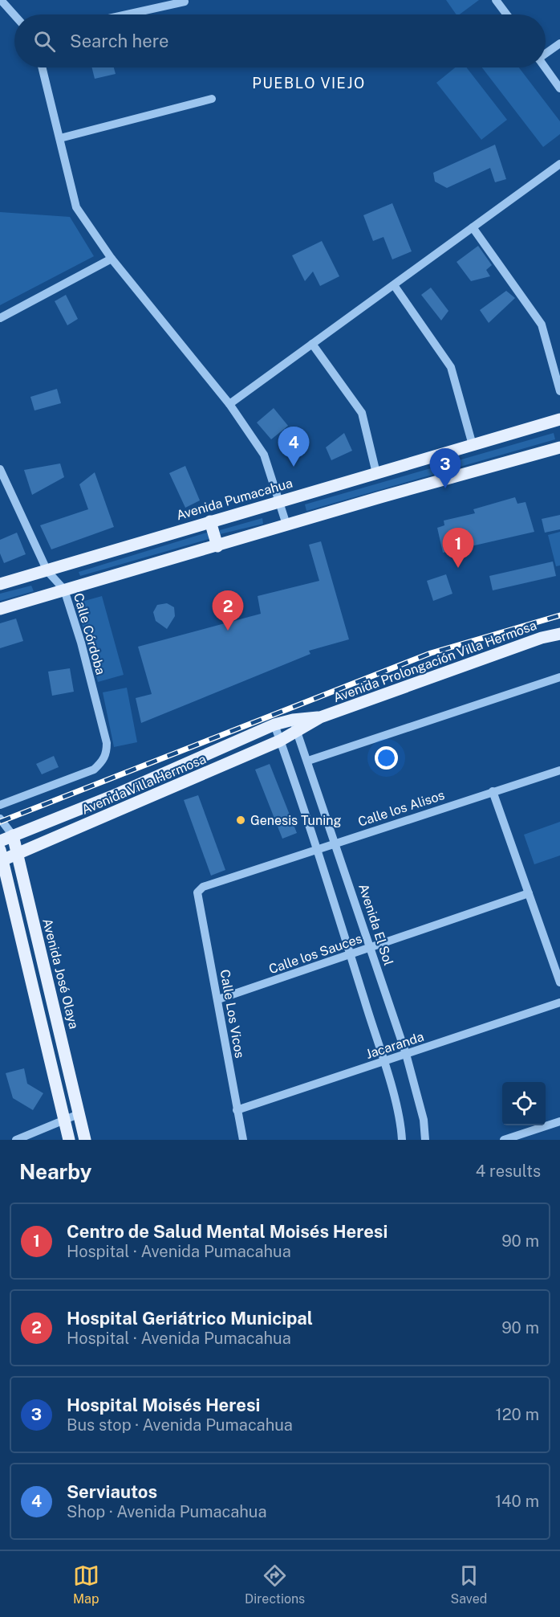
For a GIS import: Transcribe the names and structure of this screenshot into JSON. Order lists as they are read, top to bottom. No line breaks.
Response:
{"streets":{"main road":["Avenida Pumacahua","Avenida Prolongación Villa Hermosa","Avenida Villa Hermosa","Avenida José Olaya"],"street":["Calle Córdoba","Calle los Alisos","Avenida El Sol","Calle los Sauces","Calle Los Vicos","Jacaranda"]},"crossings":[["Avenida Pumacahua","Calle Córdoba"],["Avenida Prolongación Villa Hermosa","Avenida Villa Hermosa"],["Avenida Prolongación Villa Hermosa","Avenida El Sol"],["Avenida Villa Hermosa","Avenida El Sol"],["Avenida Villa Hermosa","Avenida José Olaya"],["Calle los Alisos","Avenida El Sol"],["Calle los Alisos","Calle Los Vicos"],["Avenida El Sol","Calle los Sauces"],["Avenida El Sol","Jacaranda"],["Calle los Sauces","Calle Los Vicos"],["Calle Los Vicos","Jacaranda"]],"districts":["PUEBLO VIEJO"],"places":["Genesis Tuning"],"page":{"search":"Search here","pins":["4","3","1","2"],"heading":["Nearby","4 results"],"list":[{"mark":"1","name":"Centro de Salud Mental Moisés Heresi","note":"Hospital · Avenida Pumacahua","value":"90 m"},{"mark":"2","name":"Hospital Geriátrico Municipal","note":"Hospital · Avenida Pumacahua","value":"90 m"},{"mark":"3","name":"Hospital Moisés Heresi","note":"Bus stop · Avenida Pumacahua","value":"120 m"},{"mark":"4","name":"Serviautos","note":"Shop · Avenida Pumacahua","value":"140 m"}],"nav":["Map","Directions","Saved"]}}
